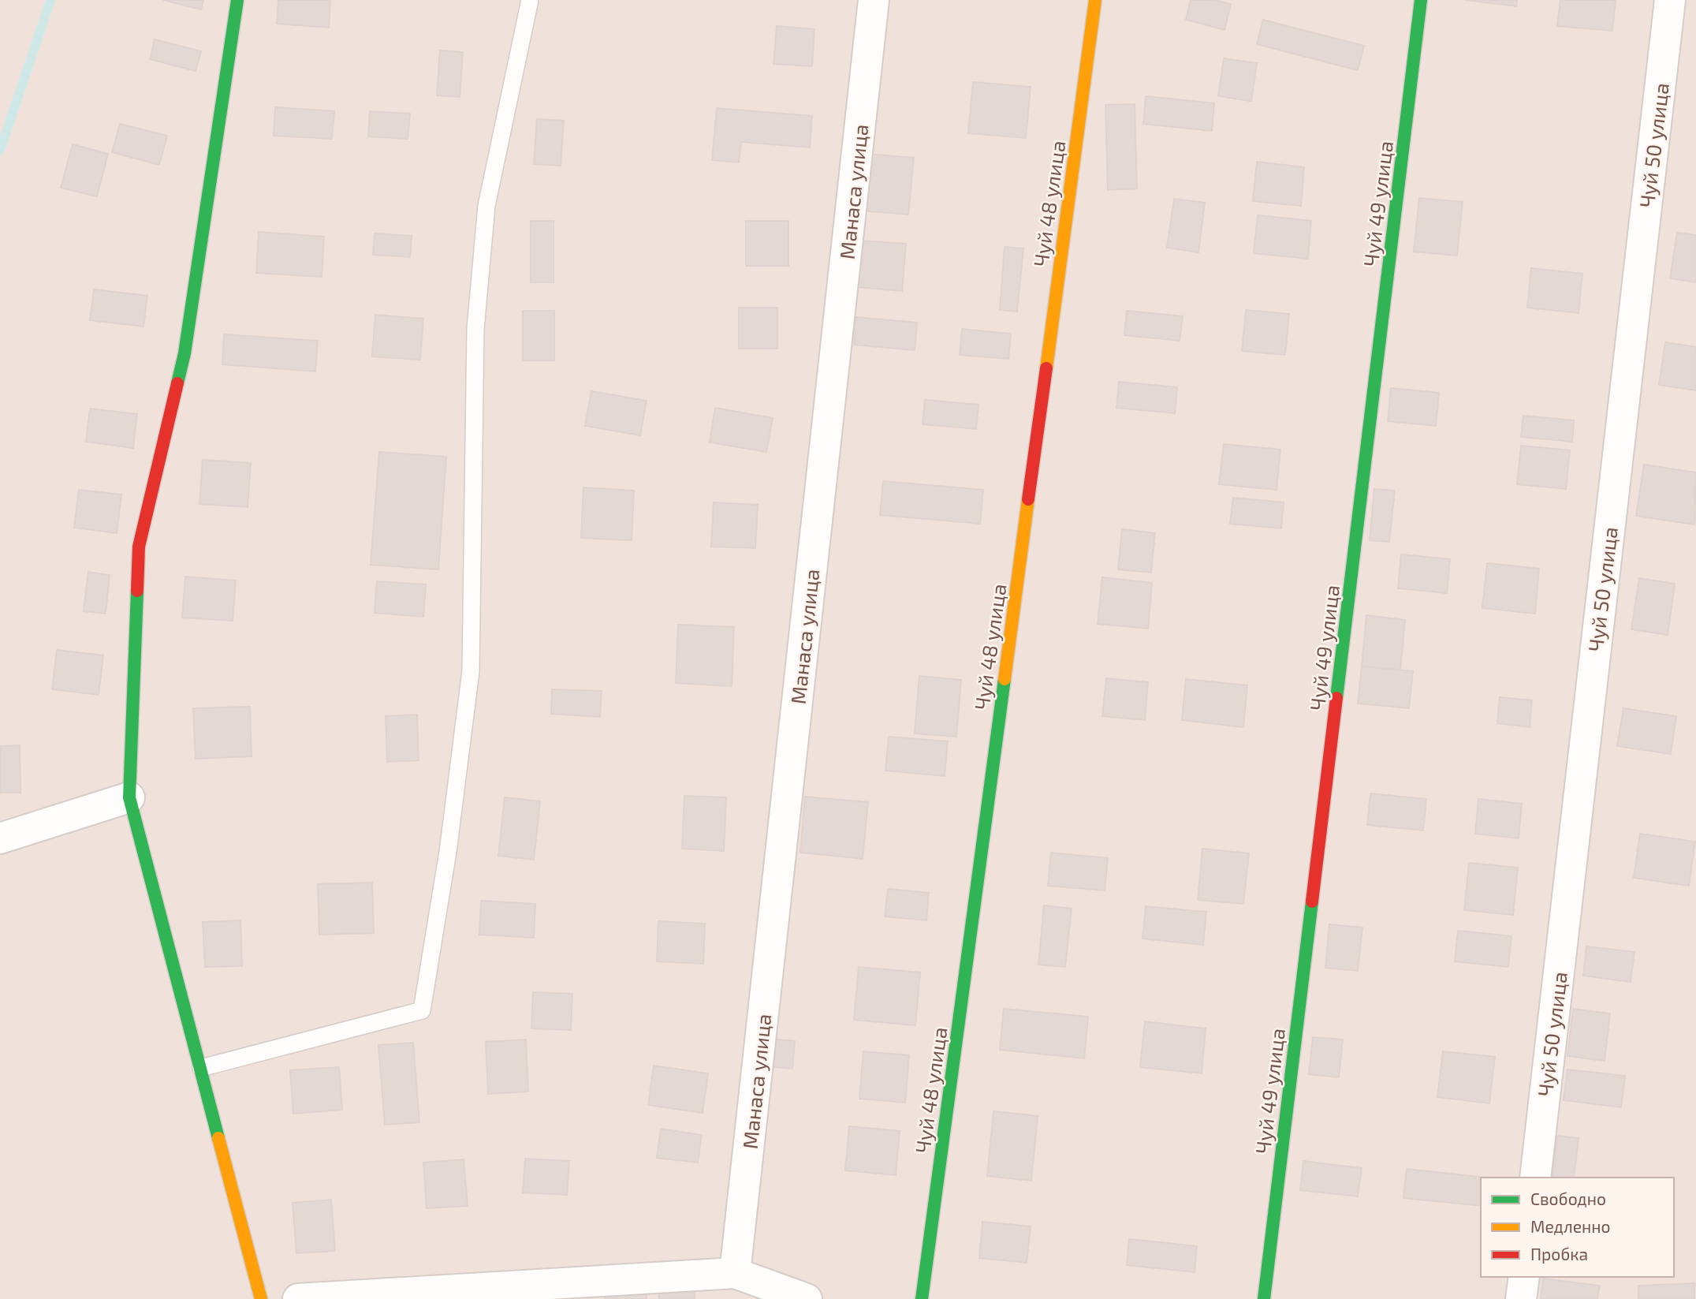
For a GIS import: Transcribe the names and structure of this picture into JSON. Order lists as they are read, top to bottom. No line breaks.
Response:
{"streets":{"street":["Чуй 50 улица","Манаса улица","Чуй 48 улица","Чуй 49 улица"]},"legend":["Свободно","Медленно","Пробка"]}
